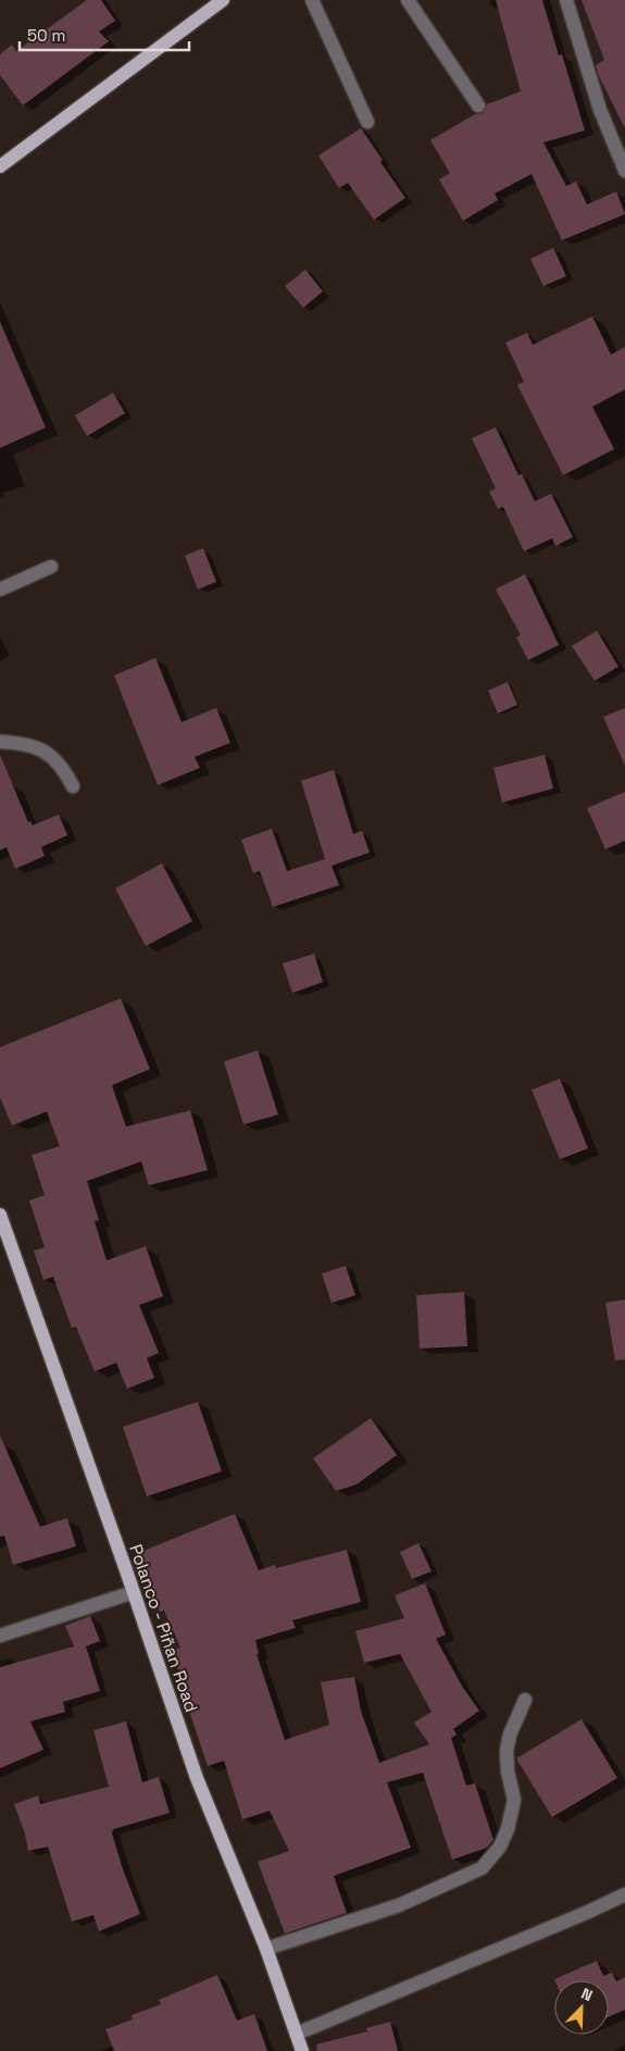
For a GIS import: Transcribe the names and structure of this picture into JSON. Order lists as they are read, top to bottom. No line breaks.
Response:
{"streets":{"main road":["Polanco - Piñan Road"]},"scale_bar":"50 m","north":"top right"}
